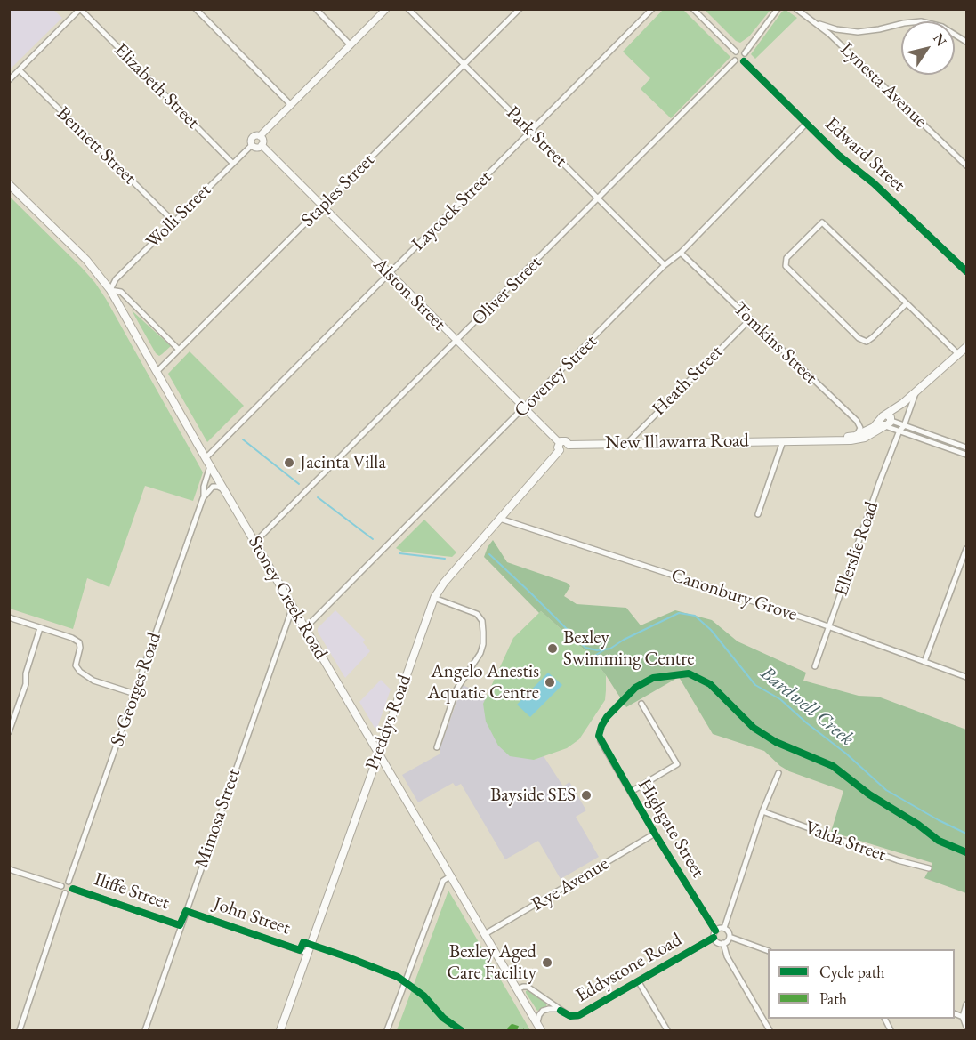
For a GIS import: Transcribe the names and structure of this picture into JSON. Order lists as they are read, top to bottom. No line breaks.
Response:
{"streets":{"main road":["New Illawarra Road","Stoney Creek Road","Preddys Road"],"street":["Lynesta Avenue","Elizabeth Street","Park Street","Bennett Street","Edward Street","Staples Street","Laycock Street","Wolli Street","Oliver Street","Alston Street","Tomkins Street","Coveney Street","Heath Street","Ellerslie Road","Canonbury Grove","St Georges Road","Mimosa Street","Highgate Street","Valda Street","Rye Avenue","Iliffe Street","John Street","Eddystone Road"]},"crossings":[["Elizabeth Street","Wolli Street"],["Park Street","Staples Street"],["Park Street","Laycock Street"],["Park Street","Oliver Street"],["Park Street","Coveney Street"],["Bennett Street","Wolli Street"],["Edward Street","Oliver Street"],["Edward Street","Coveney Street"],["Staples Street","Alston Street"],["Staples Street","Stoney Creek Road"],["Laycock Street","Alston Street"],["Laycock Street","Stoney Creek Road"],["Laycock Street","St Georges Road"],["Wolli Street","Alston Street"],["Wolli Street","Stoney Creek Road"],["Oliver Street","Alston Street"],["Oliver Street","Stoney Creek Road"],["Alston Street","Coveney Street"],["Alston Street","New Illawarra Road"],["Alston Street","Preddys Road"],["Tomkins Street","Coveney Street"],["Tomkins Street","Heath Street"],["Tomkins Street","New Illawarra Road"],["Coveney Street","Stoney Creek Road"],["Heath Street","New Illawarra Road"],["New Illawarra Road","Preddys Road"],["Ellerslie Road","Canonbury Grove"],["Canonbury Grove","Preddys Road"],["Stoney Creek Road","St Georges Road"],["Stoney Creek Road","Preddys Road"],["Stoney Creek Road","Mimosa Street"],["Stoney Creek Road","Rye Avenue"],["Stoney Creek Road","Eddystone Road"],["St Georges Road","Iliffe Street"],["Preddys Road","John Street"],["Mimosa Street","Iliffe Street"],["Mimosa Street","John Street"],["Highgate Street","Rye Avenue"],["Highgate Street","Eddystone Road"]],"water":["Bardwell Creek"],"places":["Jacinta Villa","Bexley Swimming Centre","Angelo Anestis Aquatic Centre","Bayside SES","Bexley Aged Care Facility"],"legend":["Cycle path","Path"],"north":"top right"}
